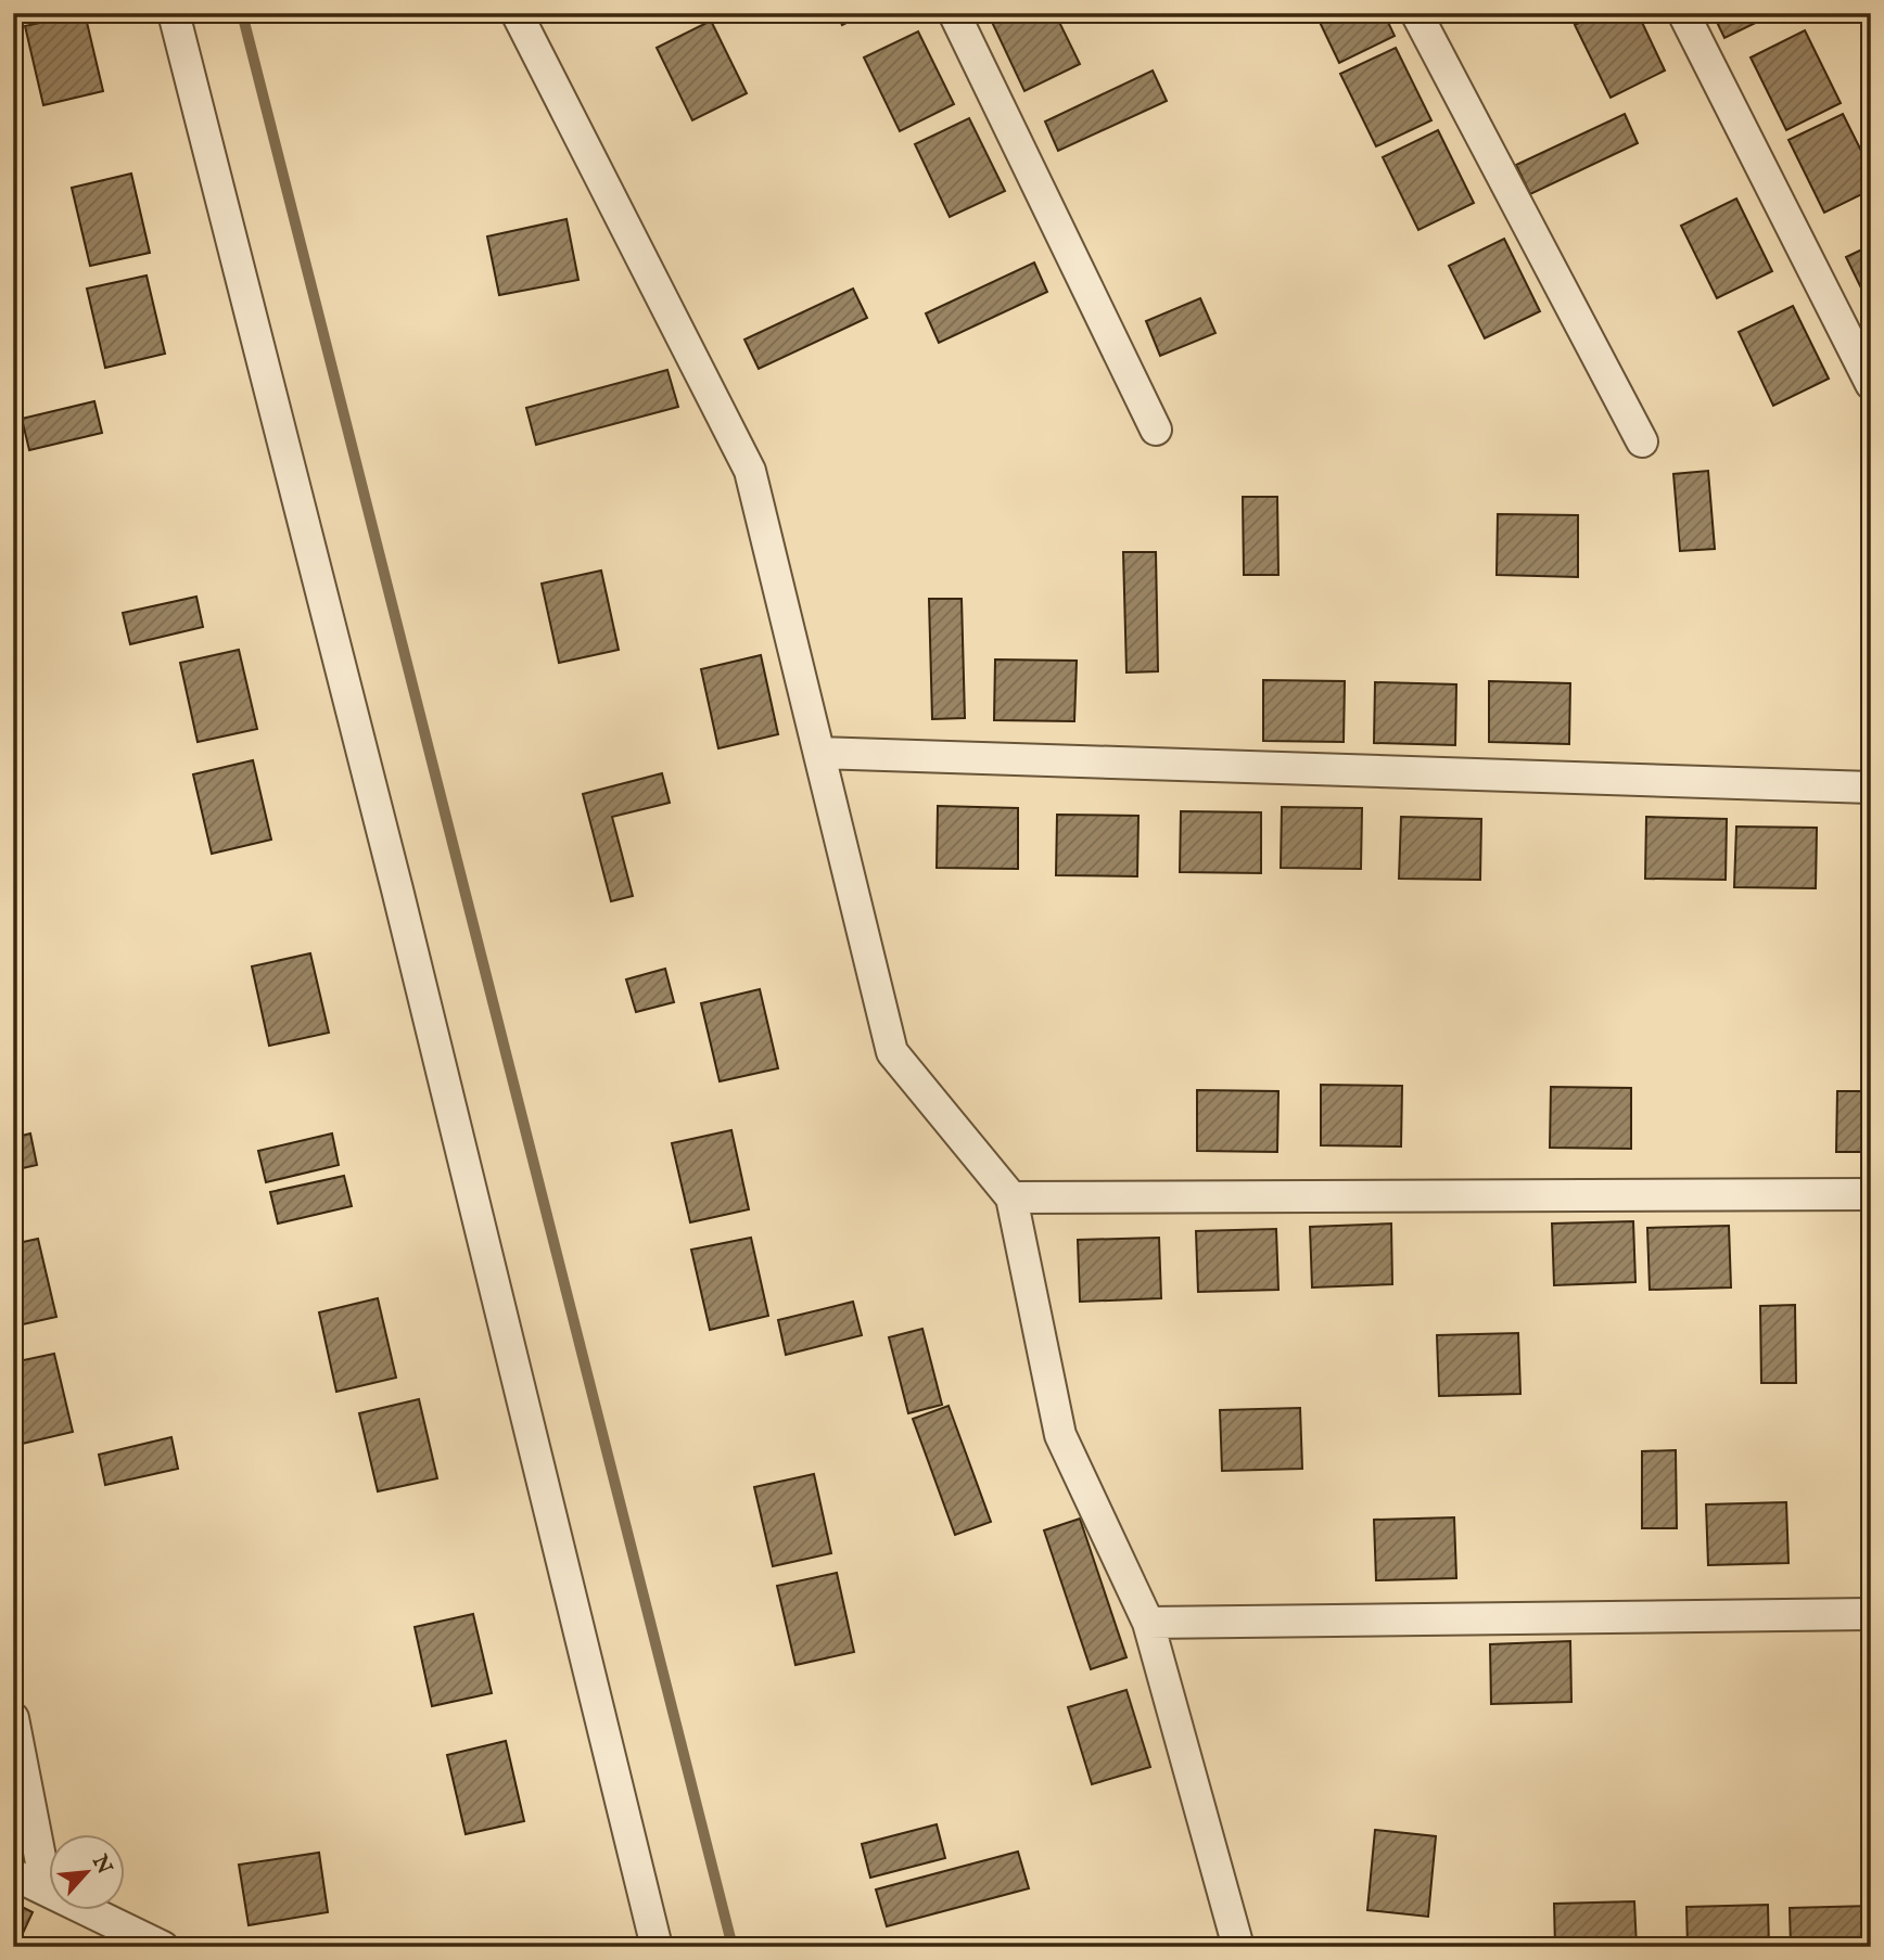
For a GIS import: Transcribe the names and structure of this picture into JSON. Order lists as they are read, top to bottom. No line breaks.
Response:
{"north":"top right"}
